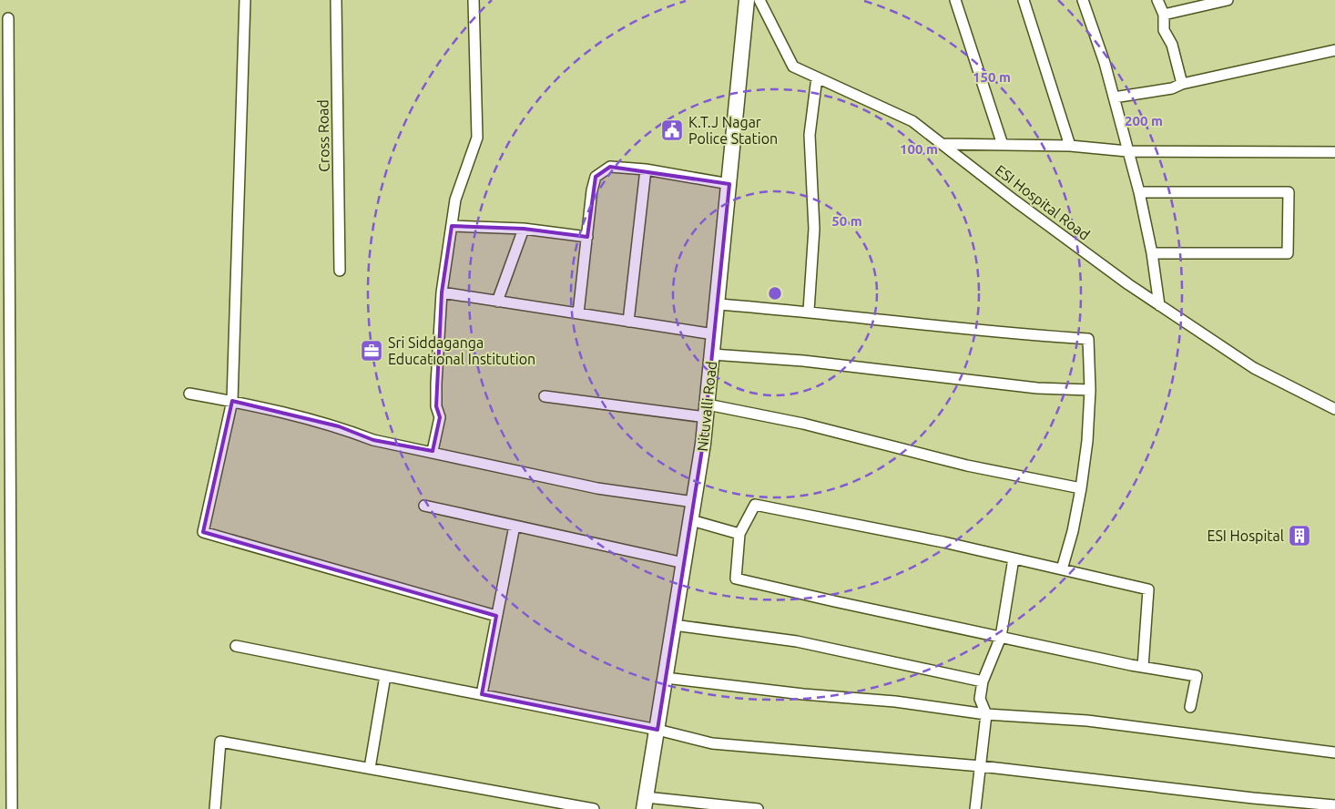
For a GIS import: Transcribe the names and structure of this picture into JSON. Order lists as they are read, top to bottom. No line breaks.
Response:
{"streets":{"street":["Cross Road","ESI Hospital Road","Nituvalli Road"]},"places":{"public building":["K.T.J Nagar Police Station"],"office":["Sri Siddaganga Educational Institution"],"building":["ESI Hospital"]},"rings":["150 m","200 m","100 m","50 m"]}
